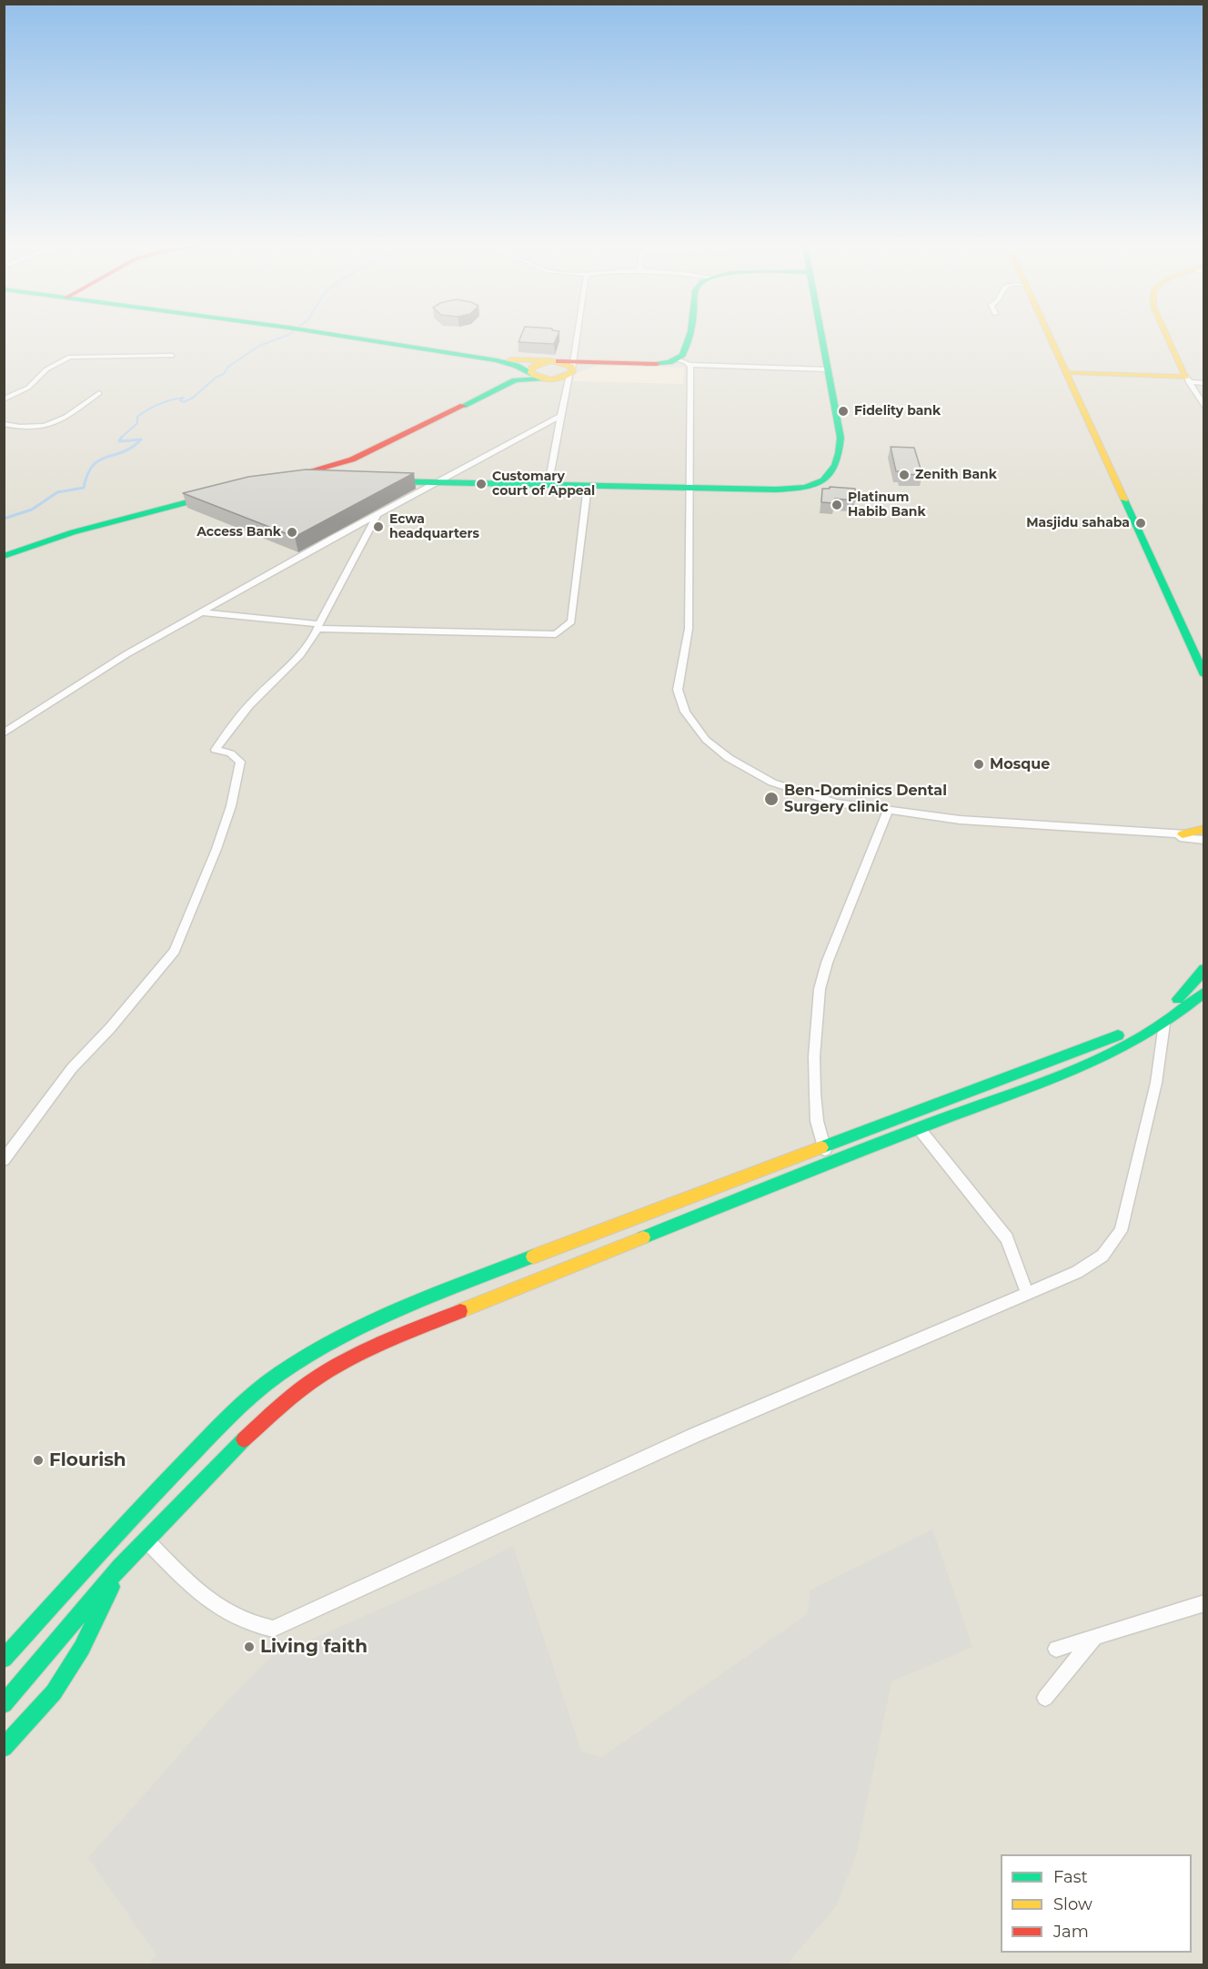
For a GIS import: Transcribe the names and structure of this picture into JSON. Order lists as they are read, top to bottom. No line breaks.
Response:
{"places":["Fidelity bank","Zenith Bank","Customary court of Appeal","Platinum Habib Bank","Masjidu sahaba","Ecwa headquarters","Access Bank","Mosque","Ben-Dominics Dental Surgery clinic","Flourish","Living faith"],"legend":["Fast","Slow","Jam"]}
